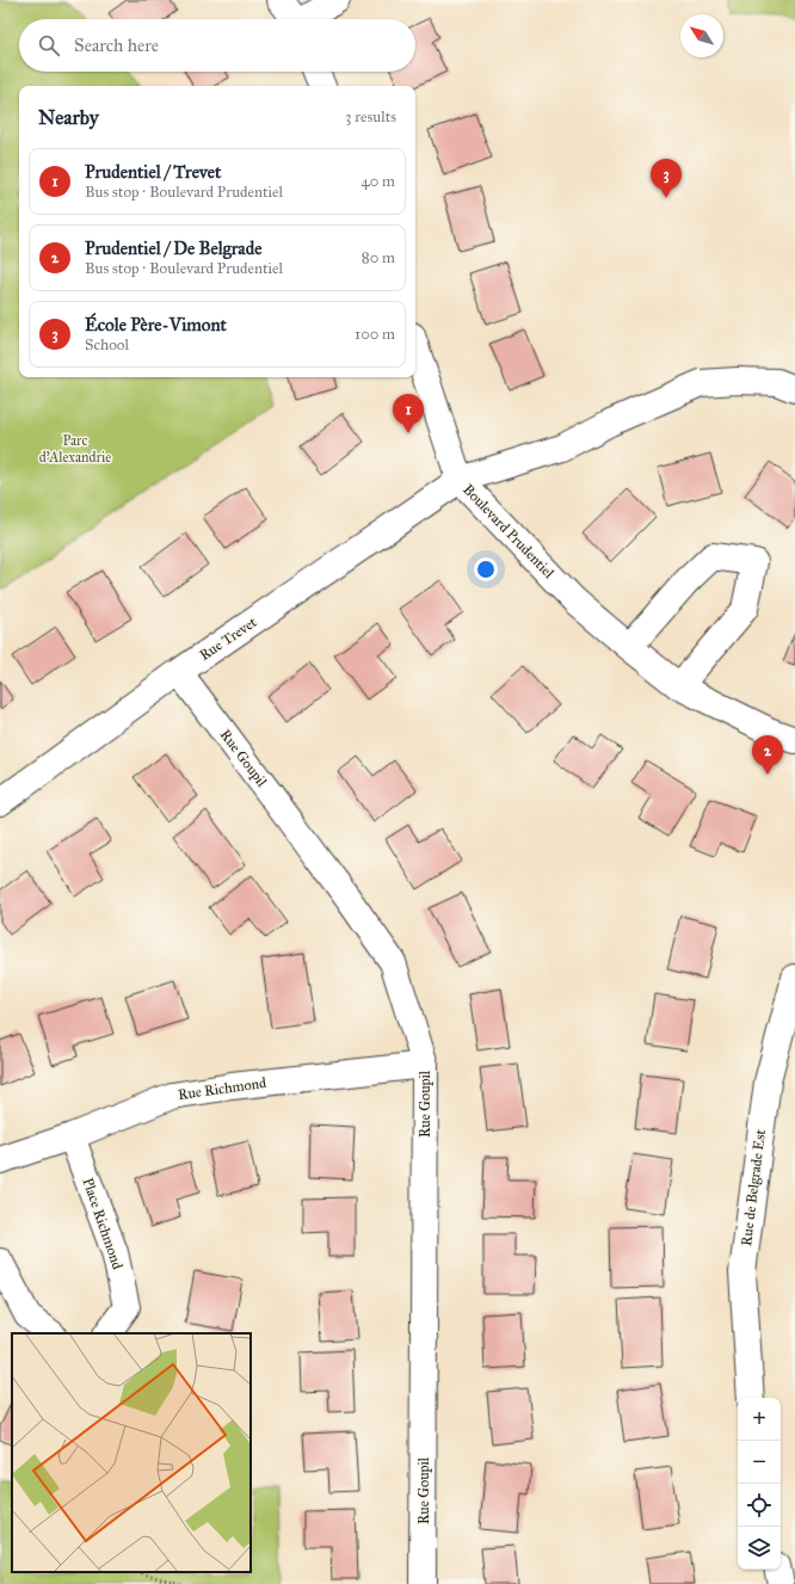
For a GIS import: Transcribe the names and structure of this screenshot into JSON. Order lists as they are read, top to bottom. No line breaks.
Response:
{"streets":{"street":["Boulevard Prudentiel","Rue Trevet","Rue Goupil","Rue Richmond","Rue de Belgrade Est","Place Richmond"]},"crossings":[["Boulevard Prudentiel","Rue Trevet"],["Rue Trevet","Rue Goupil"],["Rue Goupil","Rue Richmond"],["Rue Richmond","Place Richmond"]],"parks":["Parc d'Alexandrie"],"north":"top left","page":{"search":"Search here","heading":["Nearby","3 results"],"list":[{"mark":"1","name":"Prudentiel / Trevet","note":"Bus stop · Boulevard Prudentiel","value":"40 m"},{"mark":"2","name":"Prudentiel / De Belgrade","note":"Bus stop · Boulevard Prudentiel","value":"80 m"},{"mark":"3","name":"École Père-Vimont","note":"School","value":"100 m"}],"pins":["3","1","2"],"map_buttons":["+","−"]}}
